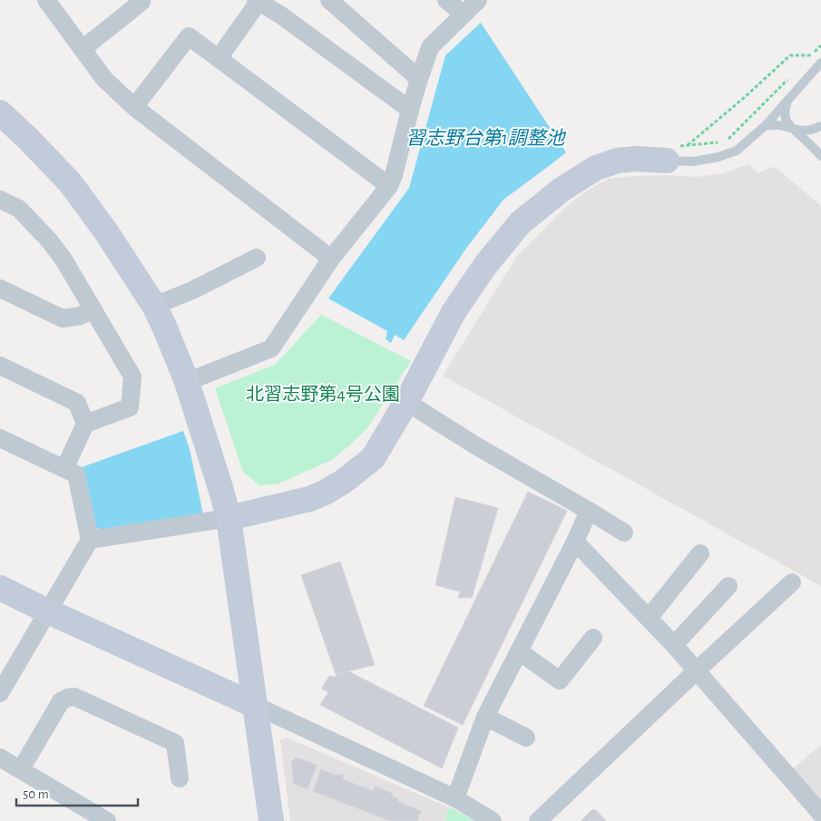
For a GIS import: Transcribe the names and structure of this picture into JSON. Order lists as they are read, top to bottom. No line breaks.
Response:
{"water":["習志野台第1調整池"],"parks":["北習志野第4号公園"],"scale_bar":"50 m"}
